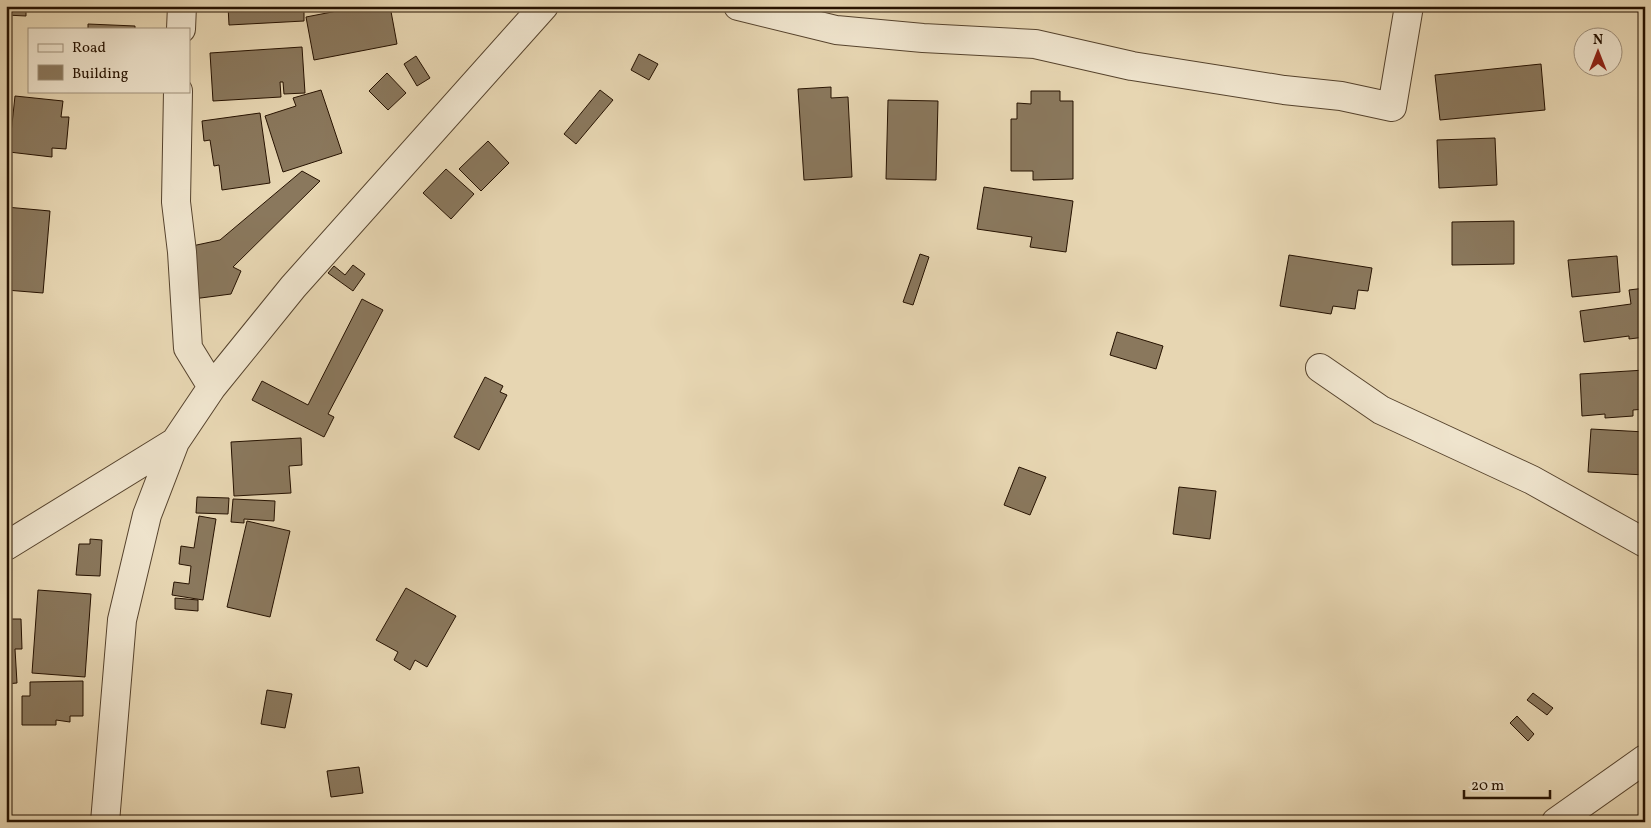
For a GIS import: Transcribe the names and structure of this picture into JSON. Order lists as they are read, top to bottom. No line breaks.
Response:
{"legend":["Road","Building"],"scale_bar":"20 m","north":"top"}
